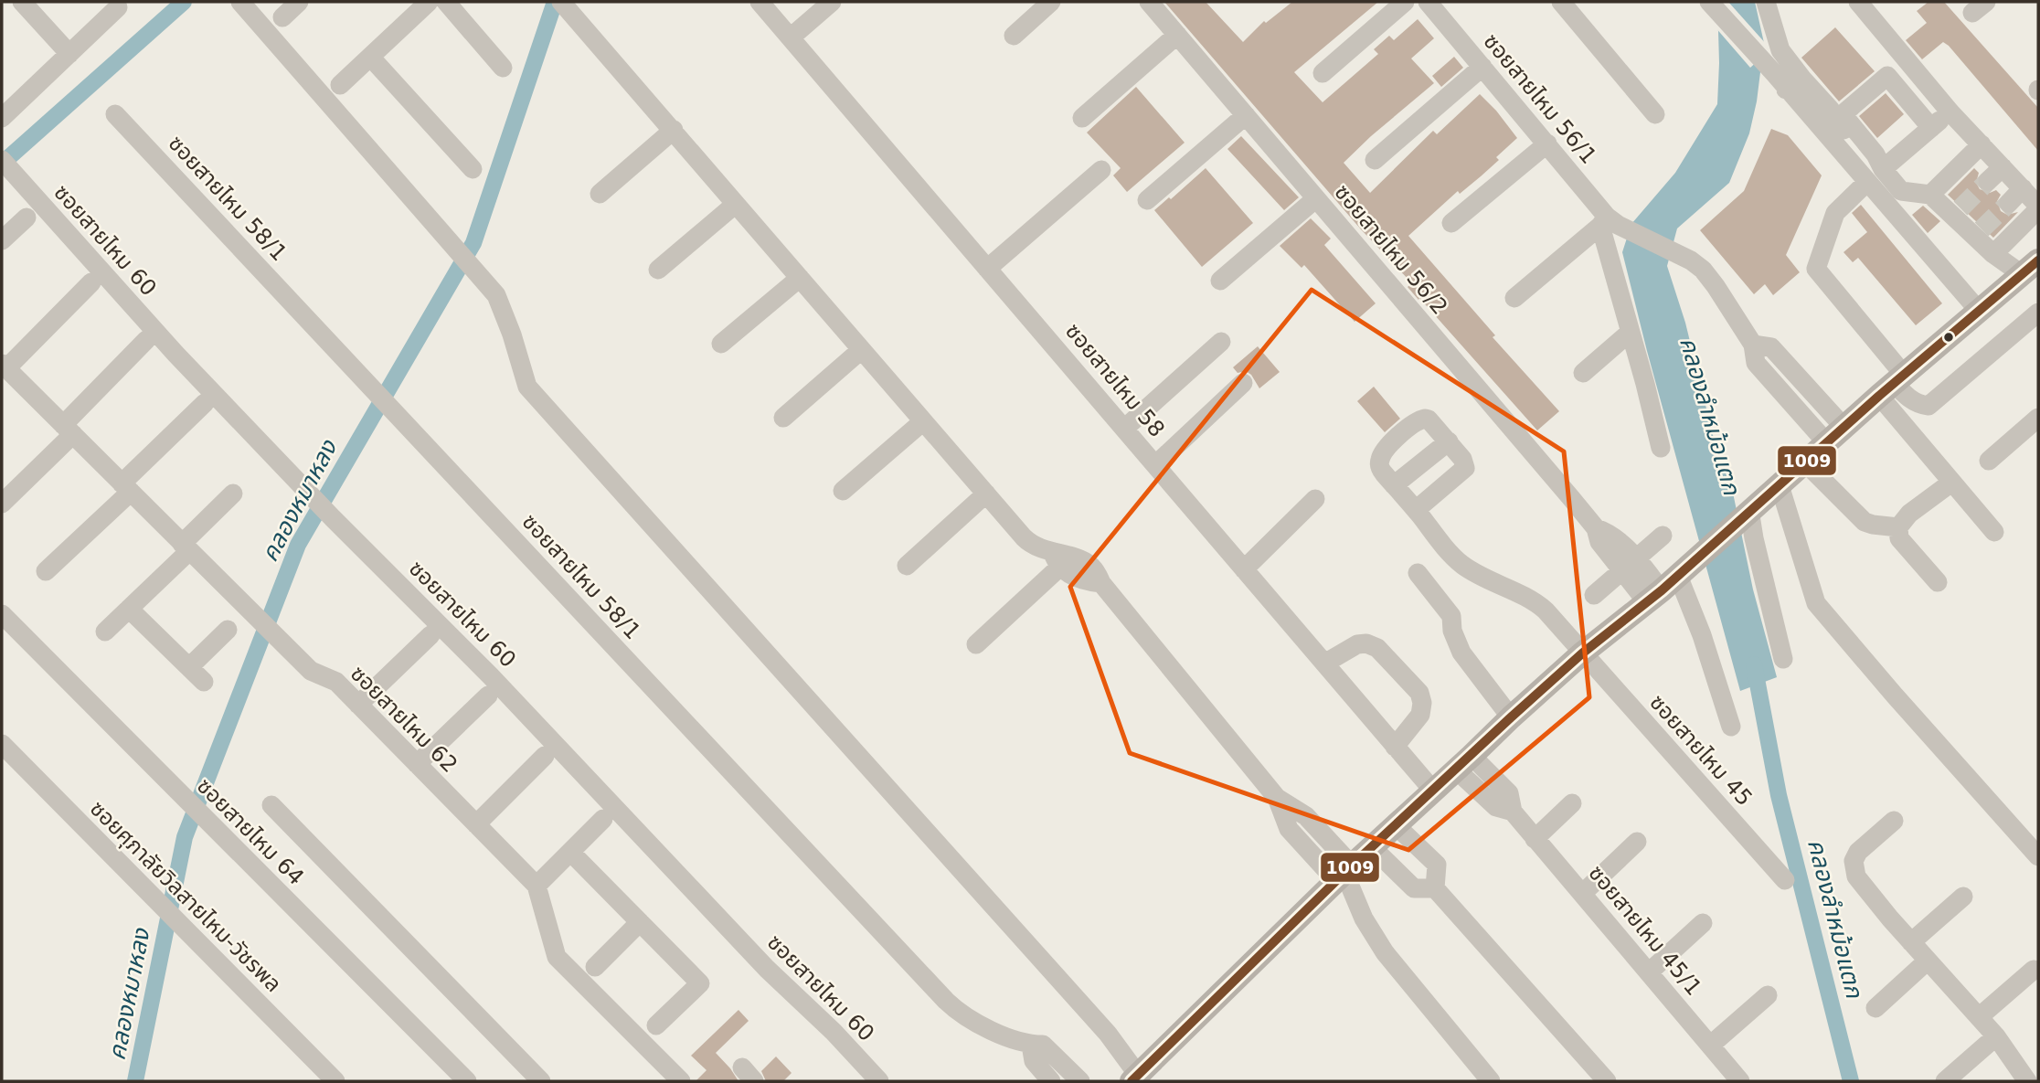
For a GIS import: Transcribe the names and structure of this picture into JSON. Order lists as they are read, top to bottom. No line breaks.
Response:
{"streets":{"street":["ซอยสายไหม 56/1","ซอยสายไหม 58/1","ซอยสายไหม 60","ซอยสายไหม 56/2","ซอยสายไหม 58","ซอยสายไหม 62","ซอยสายไหม 45","ซอยสายไหม 64","ซอยศุภาลัยวิลสายไหม-วัชรพล","ซอยสายไหม 45/1"]},"water":["คลองลำหม้อแตก","คลองหมาหลง"],"lines":["transit line 1009"]}
